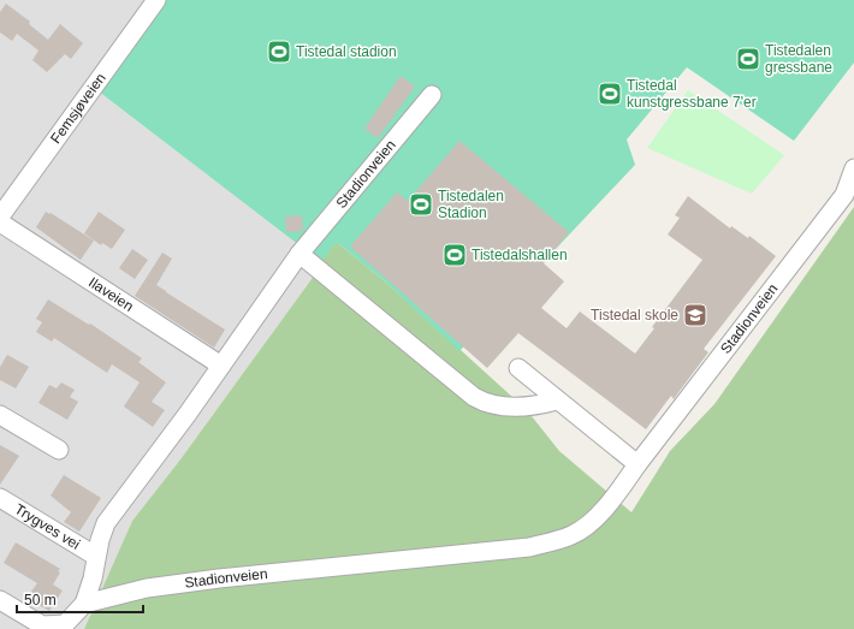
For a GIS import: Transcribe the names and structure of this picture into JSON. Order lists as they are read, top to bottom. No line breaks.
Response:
{"streets":{"street":["Femsjøveien","Stadionveien","Ilaveien","Trygves vei"]},"crossings":[["Stadionveien","Ilaveien"],["Stadionveien","Trygves vei"]],"places":{"sports":["Tistedal stadion","Tistedalen gressbane","Tistedal kunstgressbane 7'er","Tistedalen Stadion","Tistedalshallen"],"school or university":["Tistedal skole"]},"scale_bar":"50 m"}
